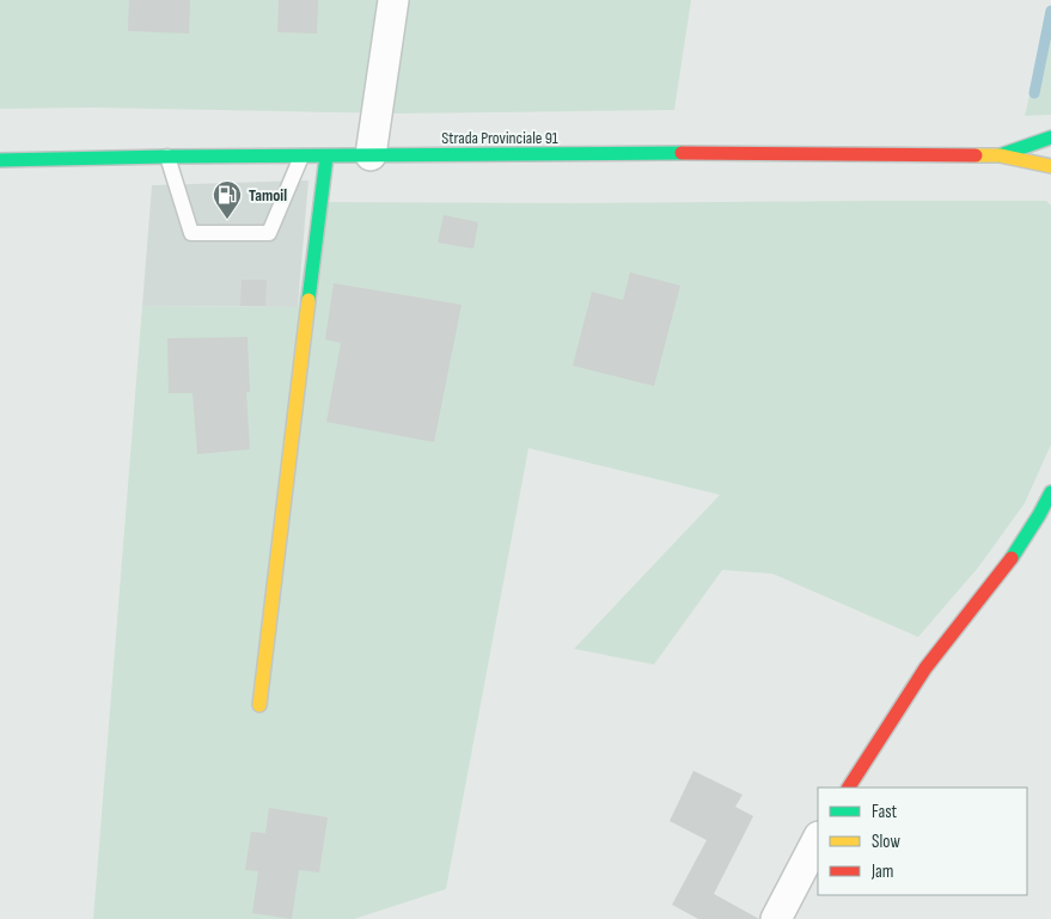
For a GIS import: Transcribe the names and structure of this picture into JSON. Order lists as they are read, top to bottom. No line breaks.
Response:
{"streets":{"street":["Strada Provinciale 91"]},"places":{"fuel station":["Tamoil"]},"legend":["Fast","Slow","Jam"]}
